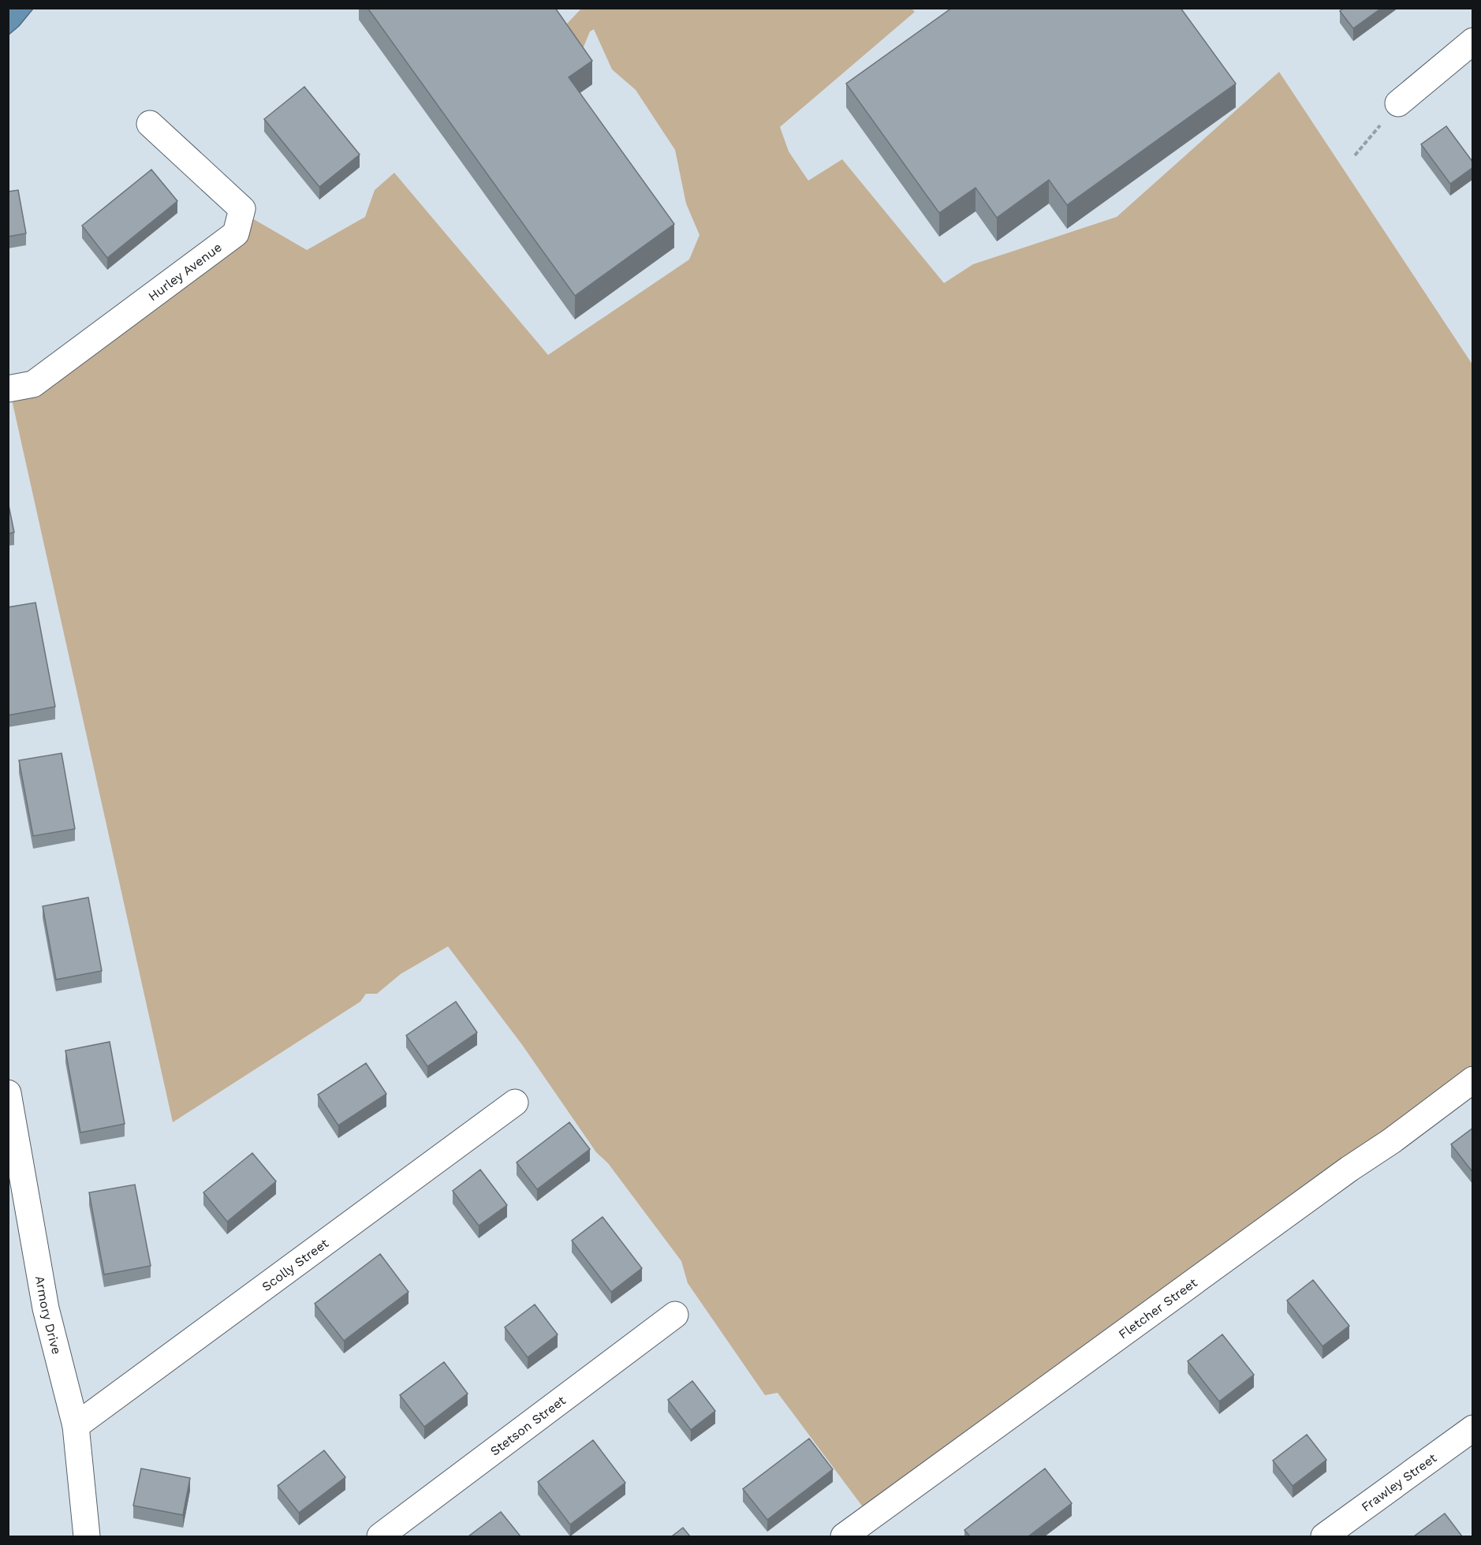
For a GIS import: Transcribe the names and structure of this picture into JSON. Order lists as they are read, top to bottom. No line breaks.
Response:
{"streets":{"street":["Hurley Avenue","Scolly Street","Fletcher Street","Armory Drive","Stetson Street","Frawley Street"]},"crossings":[["Scolly Street","Armory Drive"]]}
